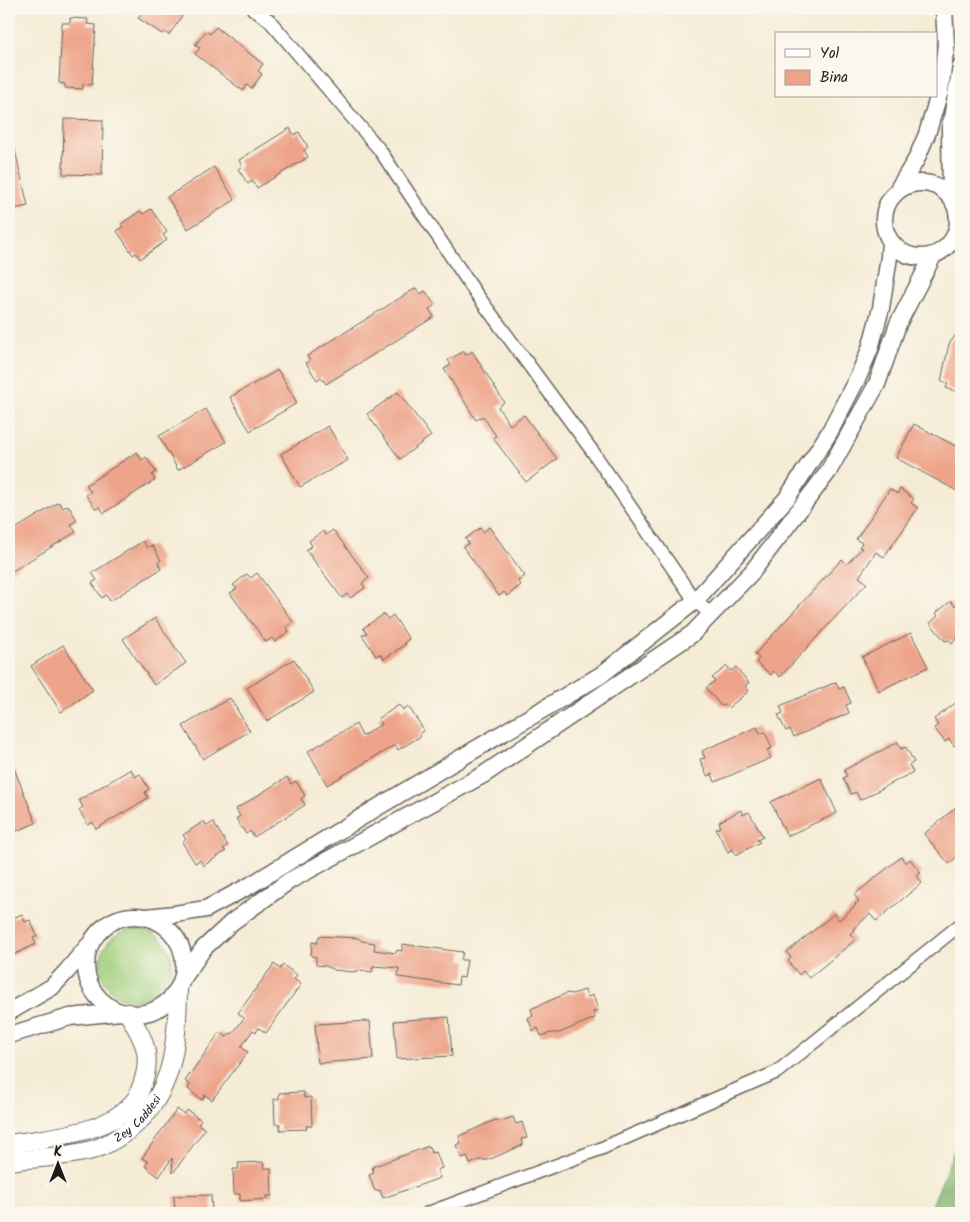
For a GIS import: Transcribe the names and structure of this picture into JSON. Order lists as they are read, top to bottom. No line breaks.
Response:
{"streets":{"main road":["Zey Caddesi"]},"legend":["Yol","Bina"],"north":"top"}
